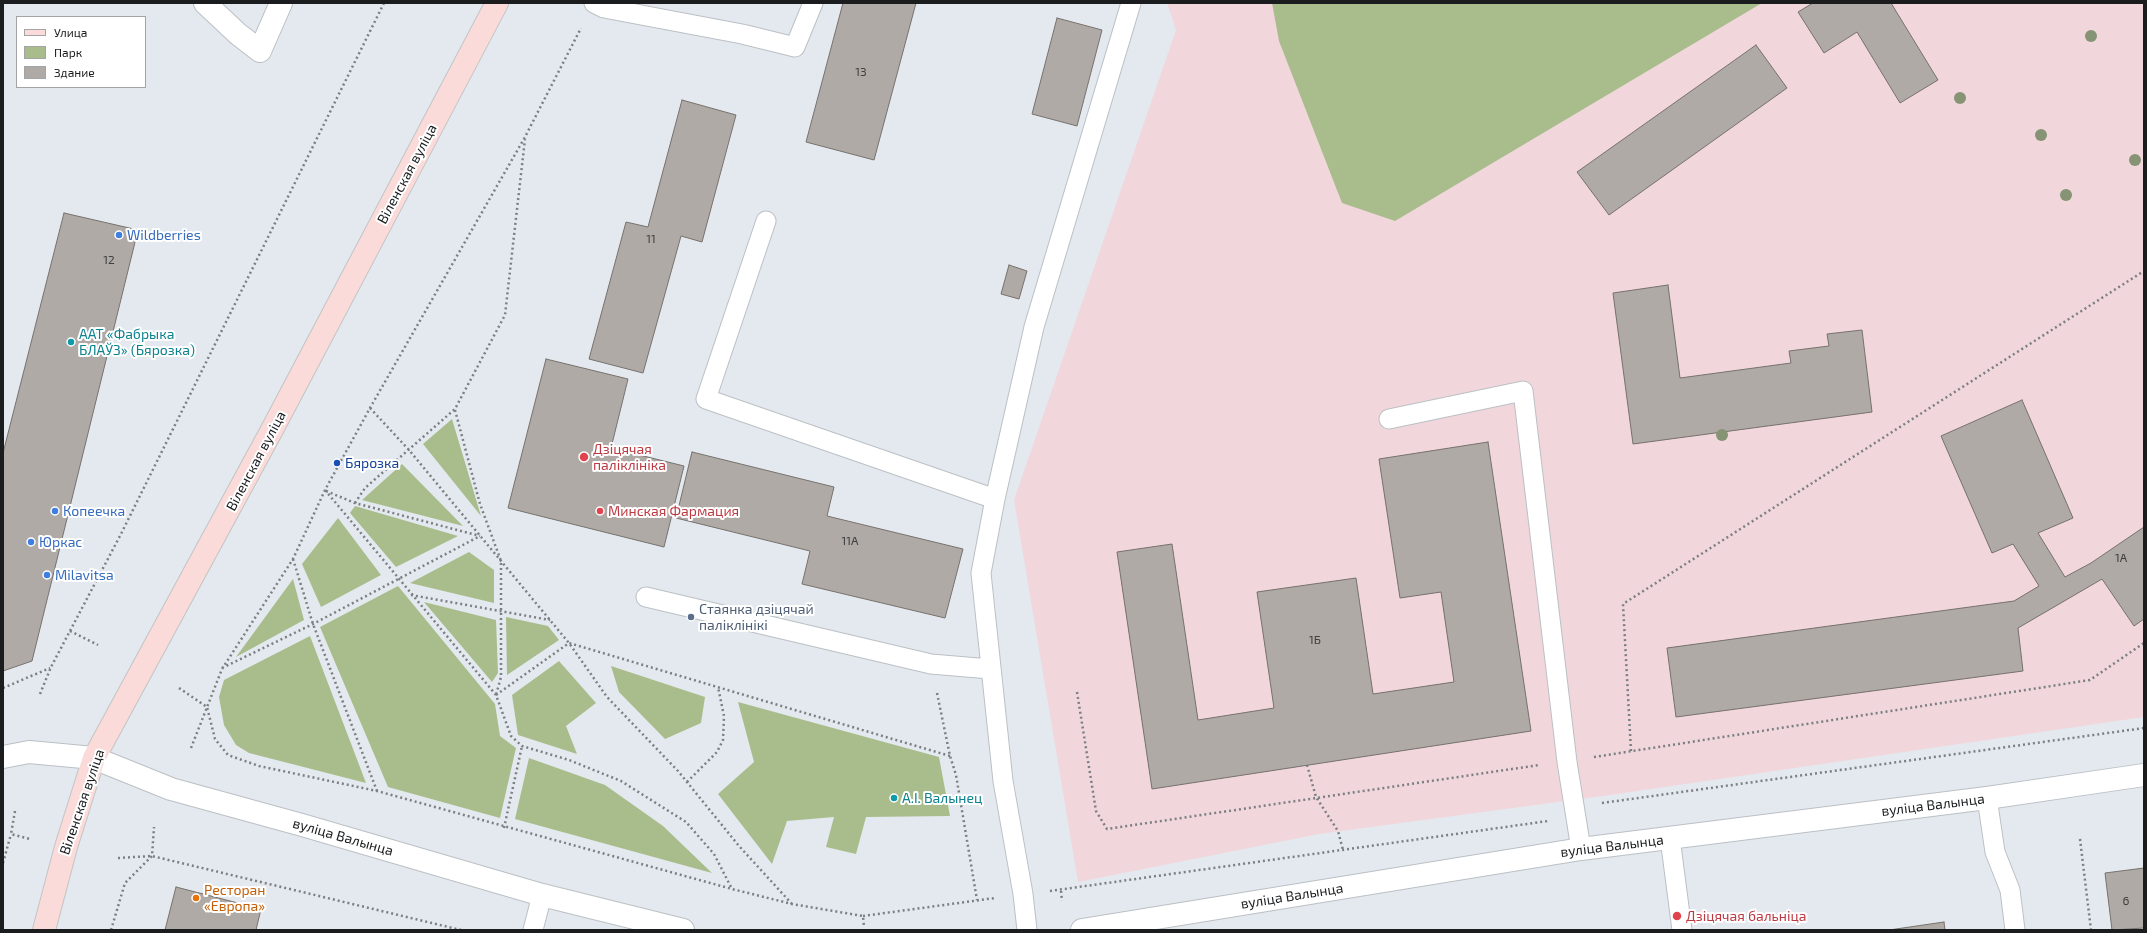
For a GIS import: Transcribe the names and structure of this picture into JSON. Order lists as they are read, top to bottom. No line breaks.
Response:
{"streets":{"main road":["Віленская вуліца"],"street":["вуліца Валынца"]},"crossings":[["Віленская вуліца","вуліца Валынца"]],"places":["Wildberries","ААТ «Фабрыка БЛАЎЗ» (Бярозка)","Дзіцячая паліклініка","Бярозка","Копеечка","Минская Фармация","Юркас","Milavitsa","Стаянка дзіцячай паліклінікі","А.І. Валынец","Ресторан «Европа»","Дзіцячая бальніца"],"house_numbers":["13","11","12","11А","1А","1Б","6"],"legend":["Улица","Парк","Здание"]}
